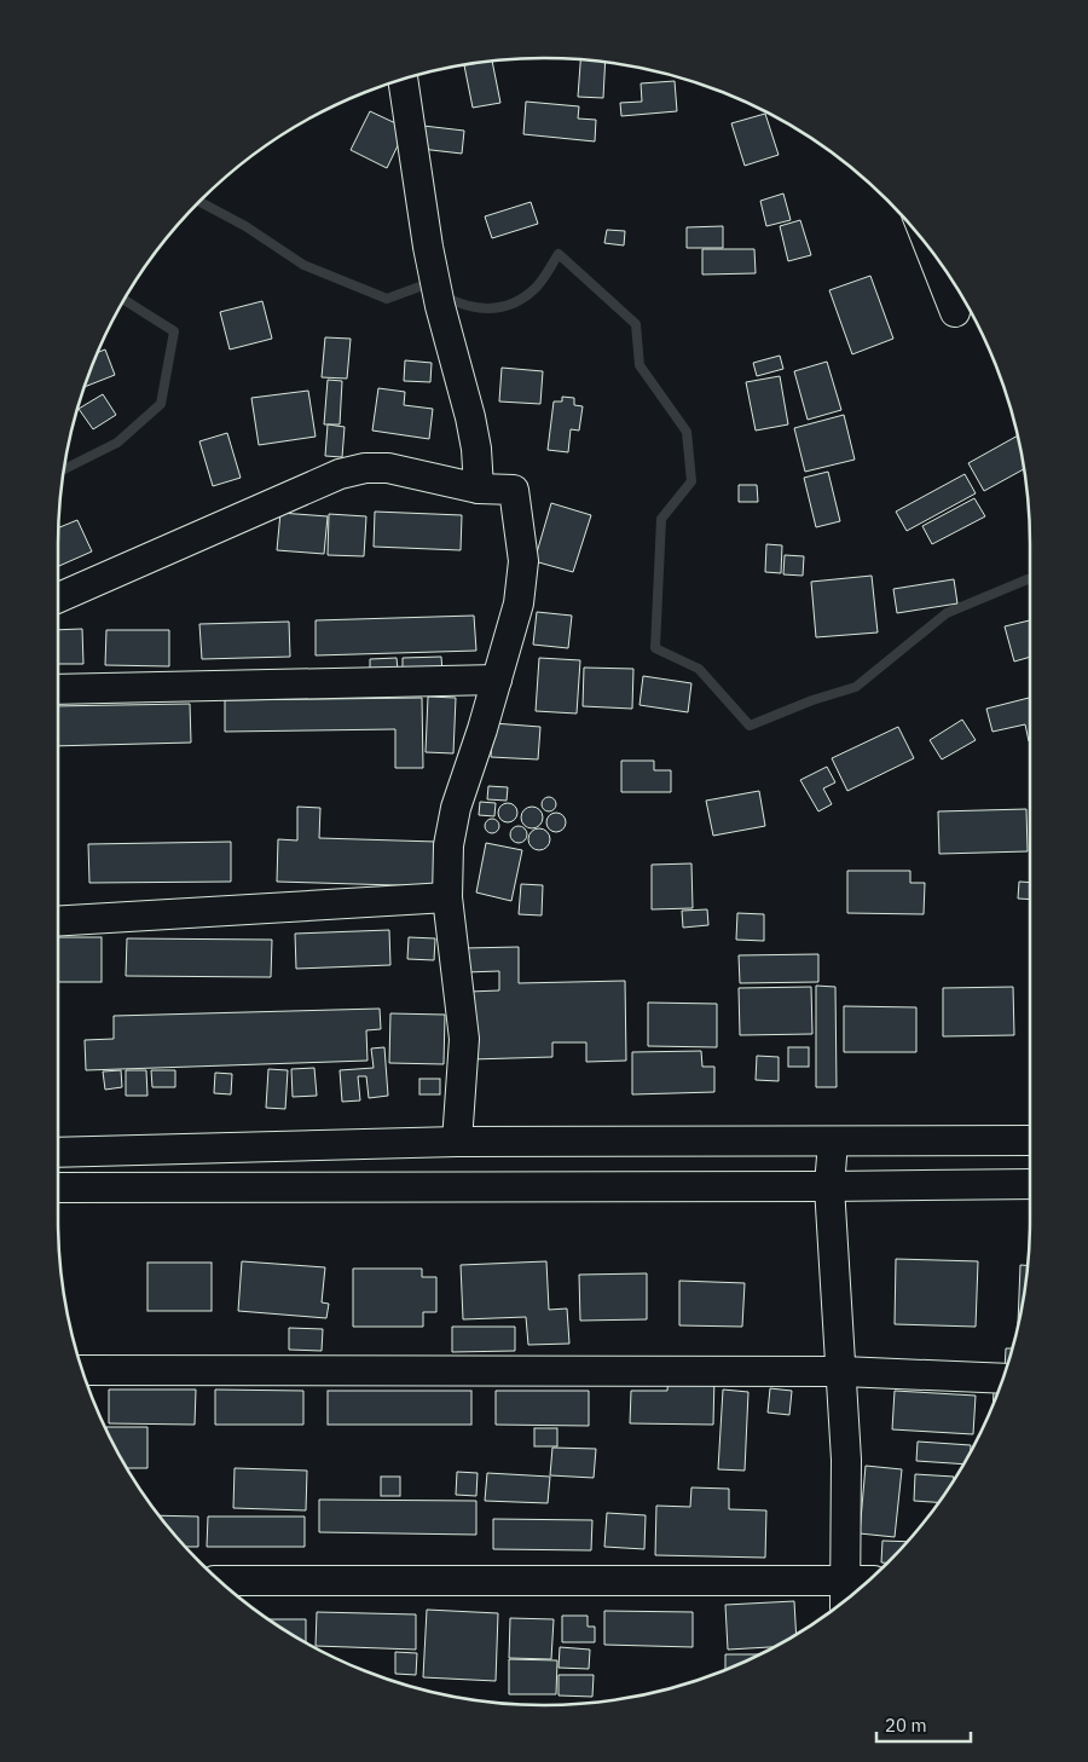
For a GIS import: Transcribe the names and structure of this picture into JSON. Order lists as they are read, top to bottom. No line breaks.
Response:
{"scale_bar":"20 m"}
